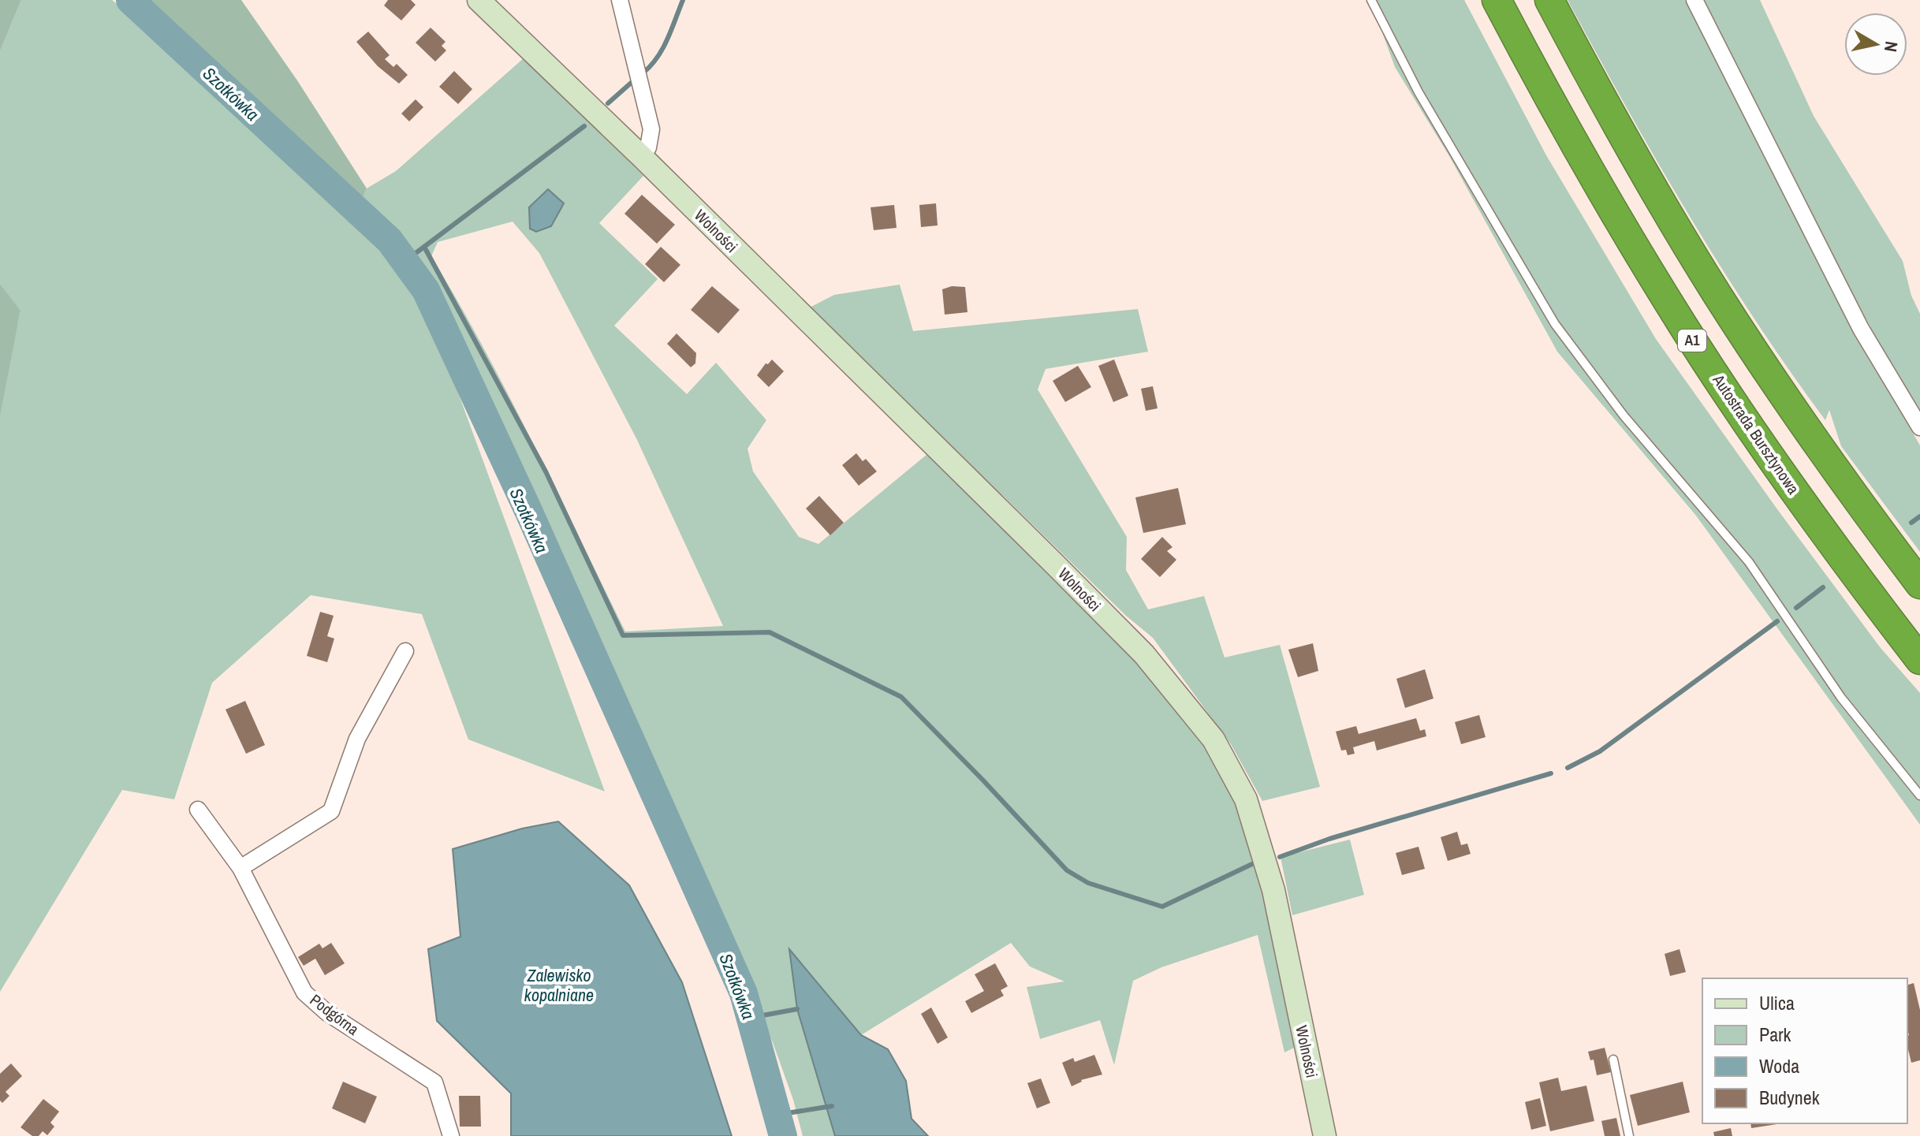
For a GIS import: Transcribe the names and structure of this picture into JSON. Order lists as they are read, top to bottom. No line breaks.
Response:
{"streets":{"highway":["A1","Autostrada Bursztynowa"],"main road":["Wolności"],"street":["Podgórna"]},"water":["Szotkówka","Zalewisko kopalniane"],"legend":["Ulica","Park","Woda","Budynek"],"north":"right"}
